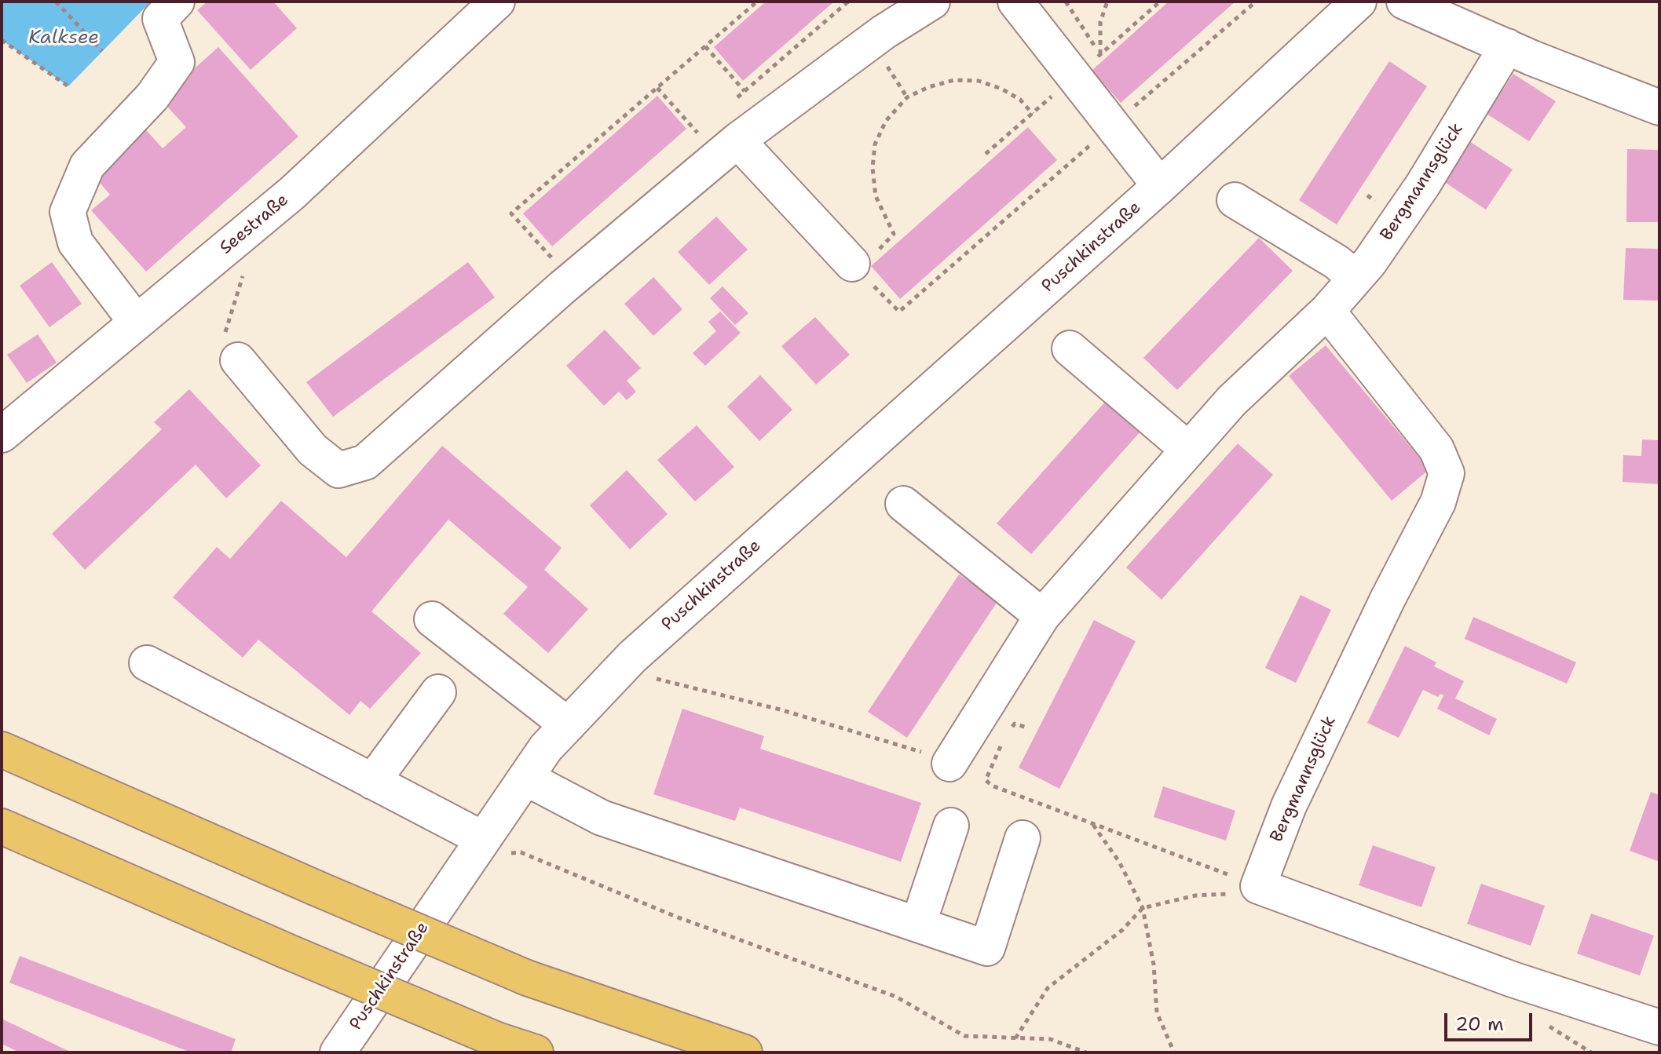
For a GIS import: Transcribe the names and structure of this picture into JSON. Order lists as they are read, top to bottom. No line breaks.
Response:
{"streets":{"street":["Bergmannsglück","Seestraße","Puschkinstraße"]},"water":["Kalksee"],"scale_bar":"20 m"}
